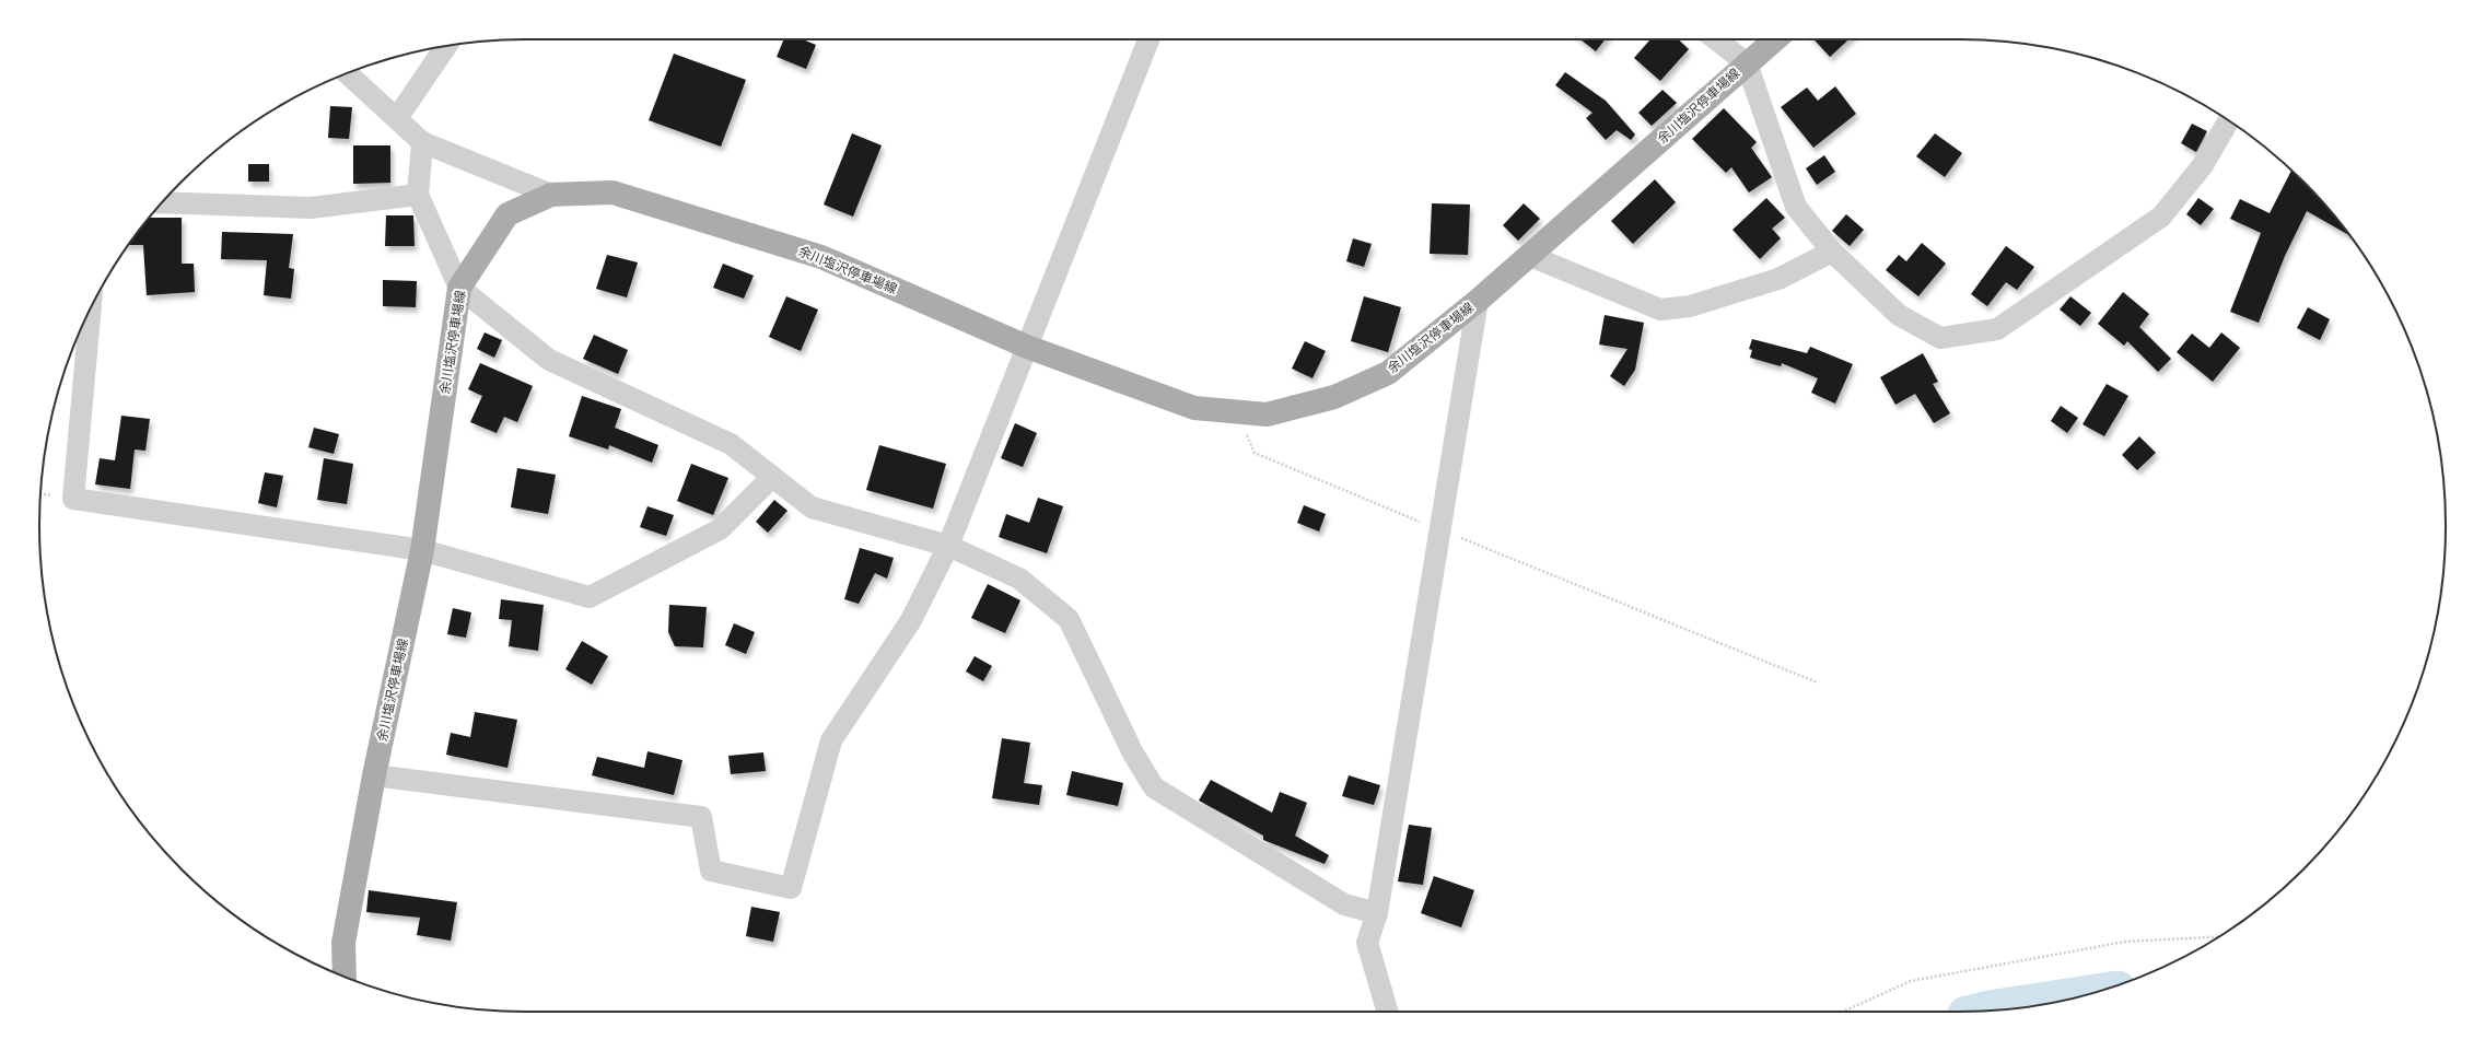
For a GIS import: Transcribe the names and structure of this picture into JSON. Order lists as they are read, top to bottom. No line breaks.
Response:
{"streets":{"main road":["余川塩沢停車場線"]}}
